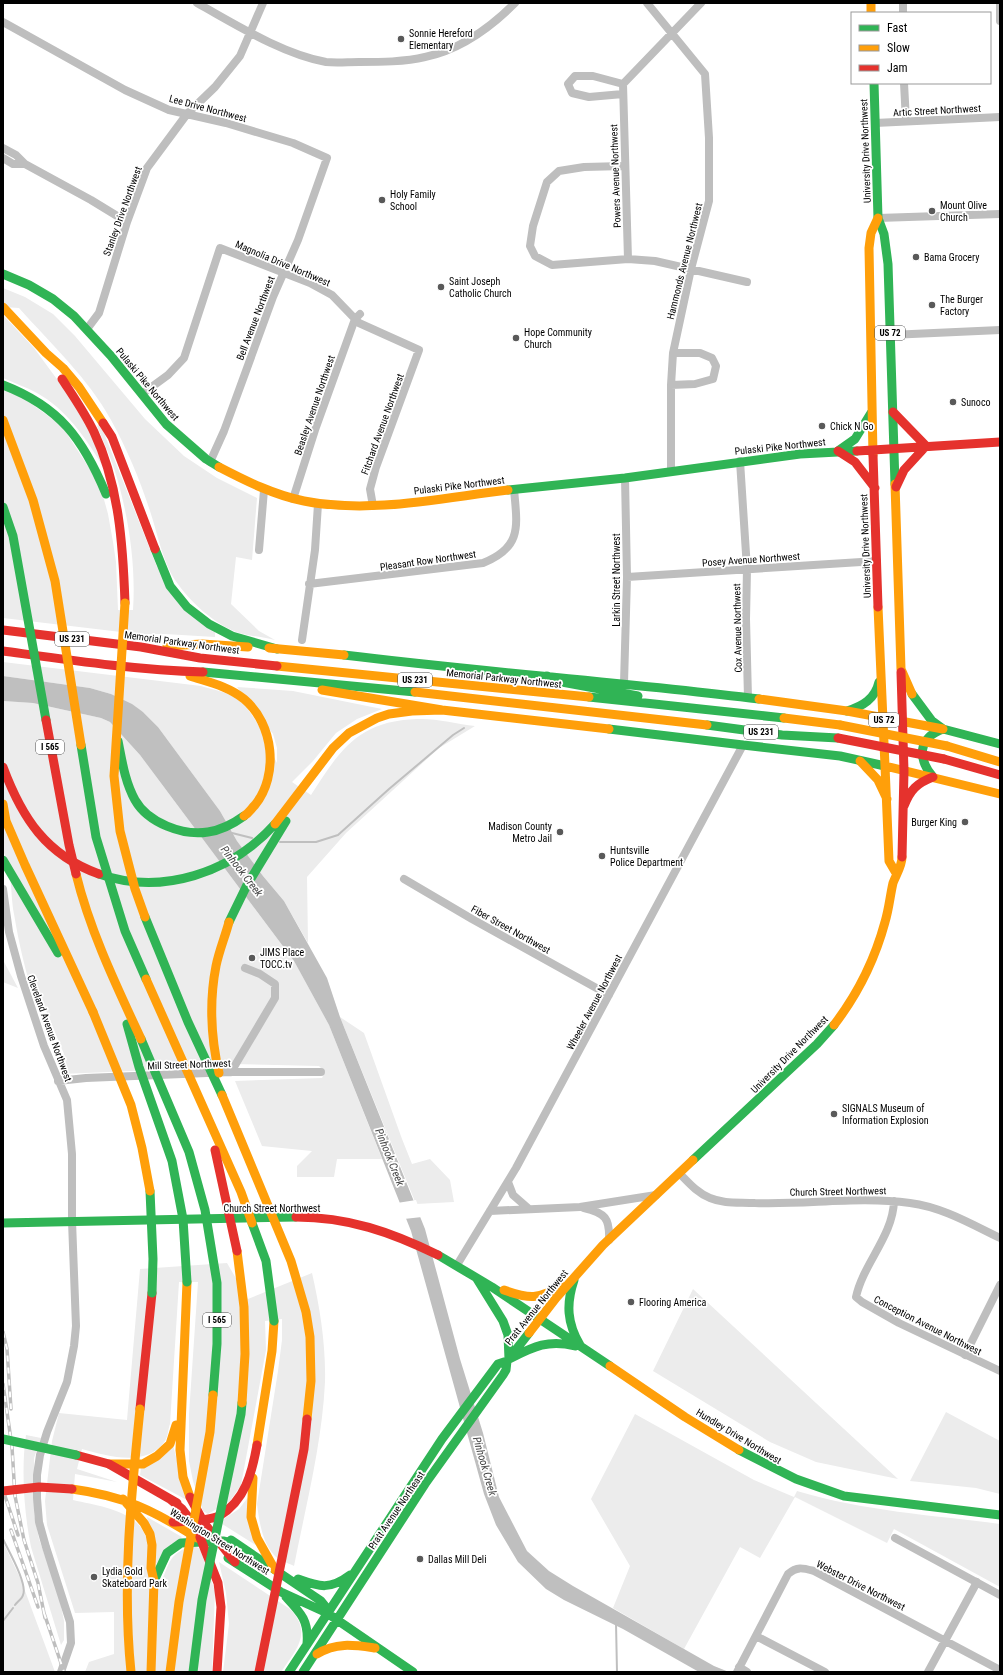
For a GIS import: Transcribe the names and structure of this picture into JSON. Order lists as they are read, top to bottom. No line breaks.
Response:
{"streets":{"main road":["University Drive Northwest","US 72","Pulaski Pike Northwest","US 231","Memorial Parkway Northwest","I 565","Church Street Northwest","Pratt Avenue Northwest","Hundley Drive Northwest","Pratt Avenue Northeast","Washington Street Northwest"],"street":["Lee Drive Northwest","Artic Street Northwest","Powers Avenue Northwest","Stanley Drive Northwest","Hammonds Avenue Northwest","Magnolia Drive Northwest","Bell Avenue Northwest","Beasley Avenue Northwest","Fitchard Avenue Northwest","Posey Avenue Northwest","Pleasant Row Northwest","Larkin Street Northwest","Cox Avenue Northwest","Fiber Street Northwest","Wheeler Avenue Northwest","Cleveland Avenue Northwest","Mill Street Northwest","Conception Avenue Northwest","Webster Drive Northwest"]},"crossings":[["Lee Drive Northwest","Stanley Drive Northwest"],["Lee Drive Northwest","Bell Avenue Northwest"],["Artic Street Northwest","University Drive Northwest"],["University Drive Northwest","US 72"],["University Drive Northwest","Pulaski Pike Northwest"],["University Drive Northwest","Posey Avenue Northwest"],["University Drive Northwest","Church Street Northwest"],["University Drive Northwest","Pratt Avenue Northwest"],["Stanley Drive Northwest","Pulaski Pike Northwest"],["Hammonds Avenue Northwest","Pulaski Pike Northwest"],["Magnolia Drive Northwest","Bell Avenue Northwest"],["Magnolia Drive Northwest","Pulaski Pike Northwest"],["Magnolia Drive Northwest","Beasley Avenue Northwest"],["Magnolia Drive Northwest","Fitchard Avenue Northwest"],["Bell Avenue Northwest","Pulaski Pike Northwest"],["Pulaski Pike Northwest","Beasley Avenue Northwest"],["Pulaski Pike Northwest","Fitchard Avenue Northwest"],["Pulaski Pike Northwest","Pleasant Row Northwest"],["Pulaski Pike Northwest","Larkin Street Northwest"],["Pulaski Pike Northwest","Cox Avenue Northwest"],["Posey Avenue Northwest","Larkin Street Northwest"],["Posey Avenue Northwest","Cox Avenue Northwest"],["Fiber Street Northwest","Wheeler Avenue Northwest"],["Wheeler Avenue Northwest","Church Street Northwest"],["Cleveland Avenue Northwest","Mill Street Northwest"],["Cleveland Avenue Northwest","Church Street Northwest"],["Church Street Northwest","Pratt Avenue Northwest"],["Church Street Northwest","Conception Avenue Northwest"],["Church Street Northwest","Hundley Drive Northwest"],["Pratt Avenue Northwest","Hundley Drive Northwest"],["Pratt Avenue Northwest","Pratt Avenue Northeast"],["Pratt Avenue Northeast","Washington Street Northwest"]],"water":["Pinhook Creek"],"places":["Sonnie Hereford Elementary","Holy Family School","Mount Olive Church","Bama Grocery","Saint Joseph Catholic Church","The Burger Factory","Hope Community Church","Sunoco","Chick N Go","Burger King","Madison County Metro Jail","Huntsville Police Department","JIMS Place TOCC.tv","SIGNALS Museum of Information Explosion","Flooring America","Dallas Mill Deli","Lydia Gold Skateboard Park"],"legend":["Fast","Slow","Jam"]}
